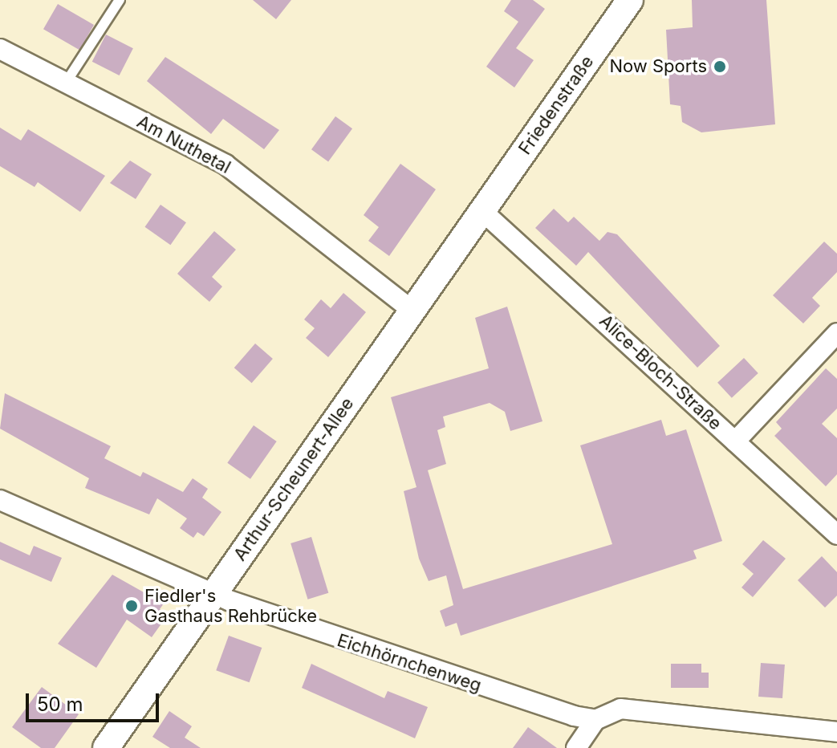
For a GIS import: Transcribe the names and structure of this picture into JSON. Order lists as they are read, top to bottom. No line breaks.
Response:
{"streets":{"main road":["Friedenstraße","Arthur-Scheunert-Allee"],"street":["Am Nuthetal","Alice-Bloch-Straße","Eichhörnchenweg"]},"crossings":[["Friedenstraße","Alice-Bloch-Straße"],["Friedenstraße","Arthur-Scheunert-Allee"],["Am Nuthetal","Arthur-Scheunert-Allee"],["Alice-Bloch-Straße","Arthur-Scheunert-Allee"],["Arthur-Scheunert-Allee","Eichhörnchenweg"]],"places":["Now Sports","Fiedler's Gasthaus Rehbrücke"],"scale_bar":"50 m"}
